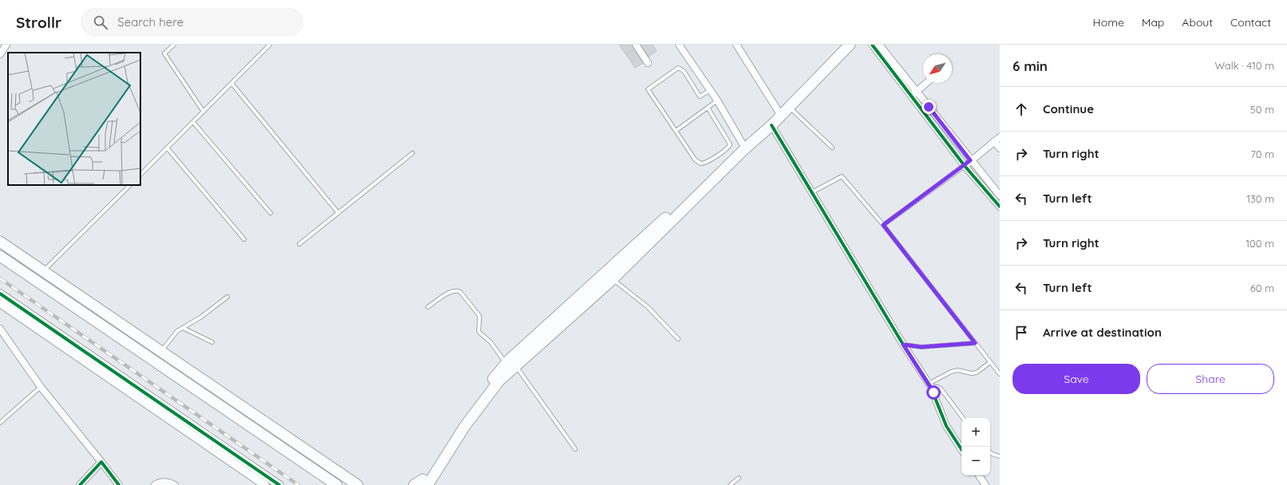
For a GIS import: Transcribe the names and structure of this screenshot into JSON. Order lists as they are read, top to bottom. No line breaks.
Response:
{"north":"bottom left","page":{"header":"Strollr","search":"Search here","nav":["Home","Map","About","Contact"],"heading":["6 min","Walk · 410 m"],"list":[["Continue","50 m"],["Turn right","70 m"],["Turn left","130 m"],["Turn right","100 m"],["Turn left","60 m"],"Arrive at destination"],"buttons":["Save","Share"],"map_buttons":["+","−"]}}
